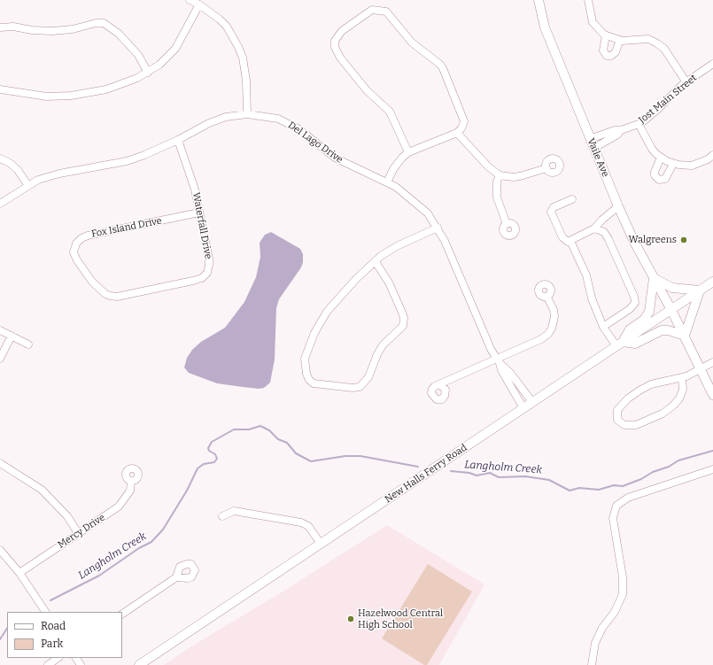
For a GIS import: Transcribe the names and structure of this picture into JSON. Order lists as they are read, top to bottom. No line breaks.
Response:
{"streets":{"main road":["Vaile Ave","New Halls Ferry Road"],"street":["Jost Main Street","Del Lago Drive","Waterfall Drive","Fox Island Drive","Mercy Drive"]},"crossings":[["Jost Main Street","Vaile Ave"],["Del Lago Drive","Waterfall Drive"],["Del Lago Drive","New Halls Ferry Road"],["Vaile Ave","New Halls Ferry Road"],["Waterfall Drive","Fox Island Drive"]],"water":["Langholm Creek"],"places":["Walgreens","Hazelwood Central High School"],"legend":["Road","Park"]}
